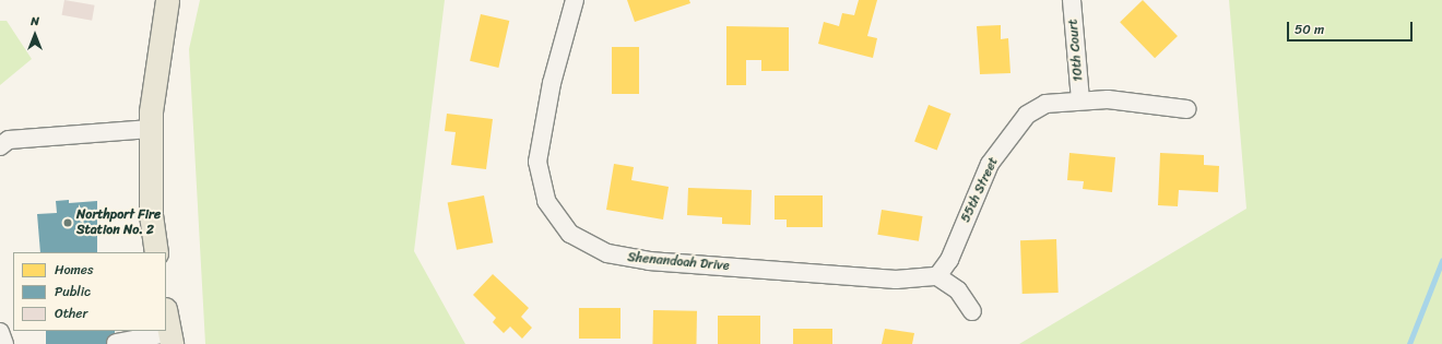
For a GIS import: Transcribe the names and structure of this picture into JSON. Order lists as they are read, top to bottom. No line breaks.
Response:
{"streets":{"street":["10th Court","55th Street","Shenandoah Drive"]},"crossings":[["10th Court","55th Street"],["55th Street","Shenandoah Drive"]],"places":["Northport Fire Station No. 2"],"legend":["Homes","Public","Other"],"scale_bar":"50 m","north":"top"}
